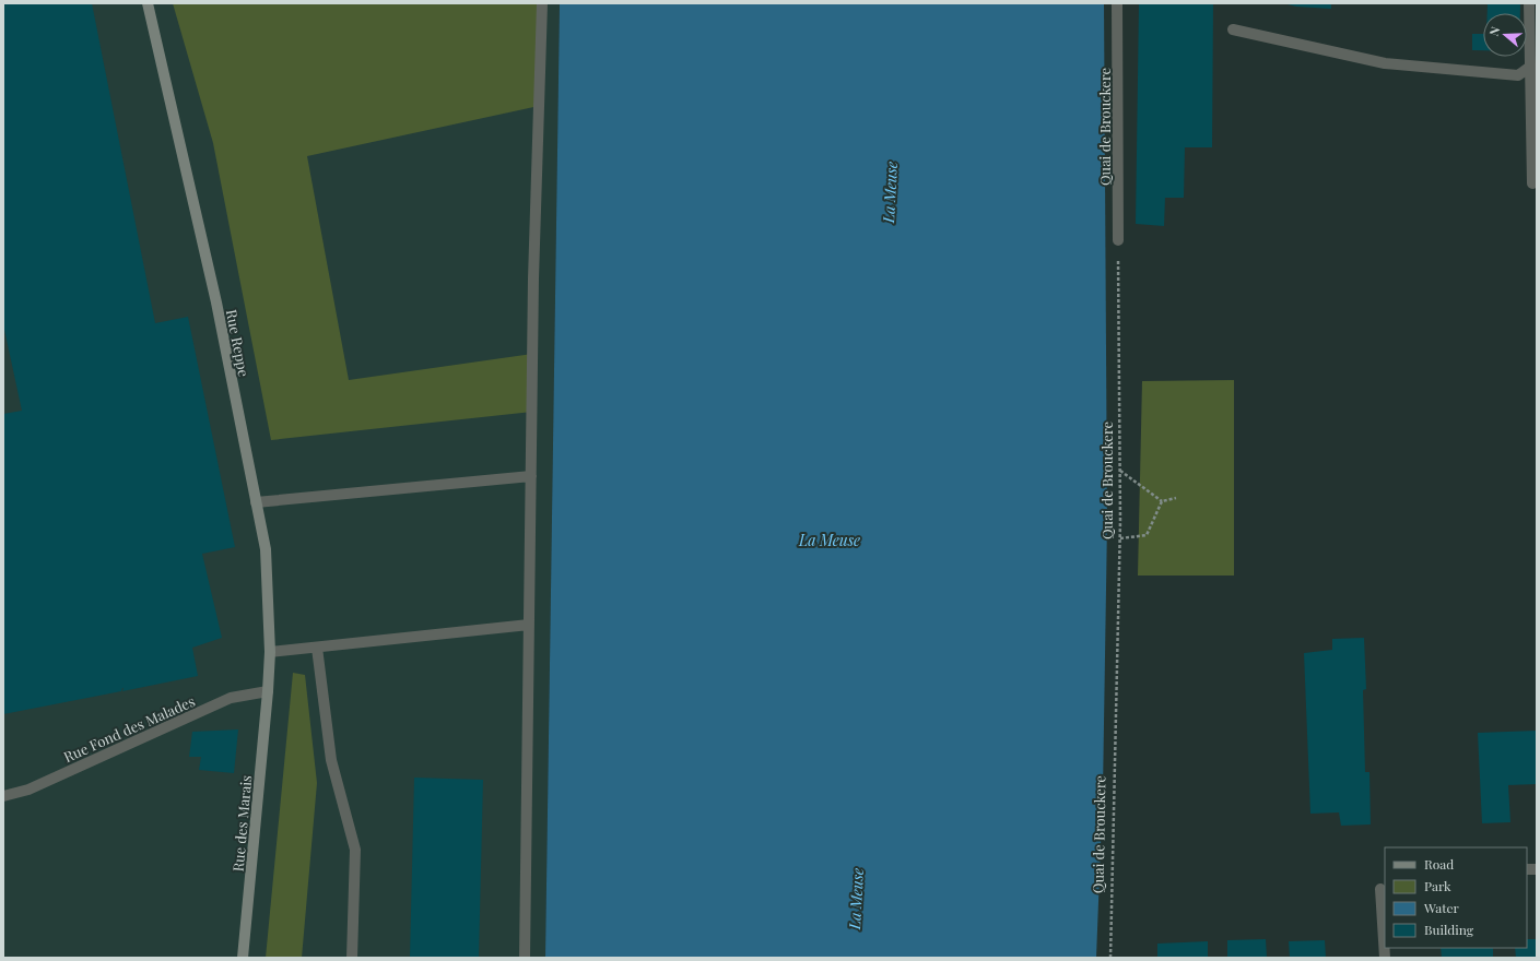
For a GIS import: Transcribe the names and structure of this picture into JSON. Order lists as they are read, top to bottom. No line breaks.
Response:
{"streets":{"main road":["Rue Reppe","Rue des Marais"],"street":["Quai de Brouckere","Rue Fond des Malades"]},"crossings":[["Rue Reppe","Rue Fond des Malades"],["Rue Reppe","Rue des Marais"],["Rue Fond des Malades","Rue des Marais"]],"water":["La Meuse"],"legend":["Road","Park","Water","Building"],"north":"left"}
